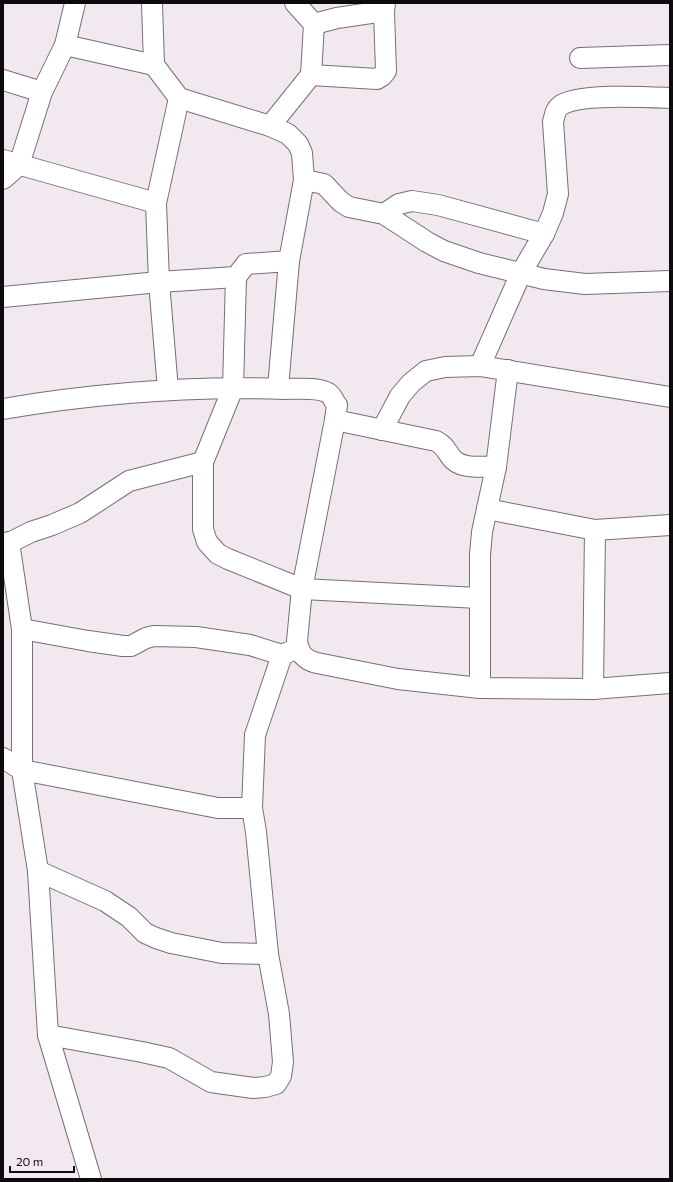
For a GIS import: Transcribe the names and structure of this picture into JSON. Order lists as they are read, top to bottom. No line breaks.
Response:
{"scale_bar":"20 m"}
